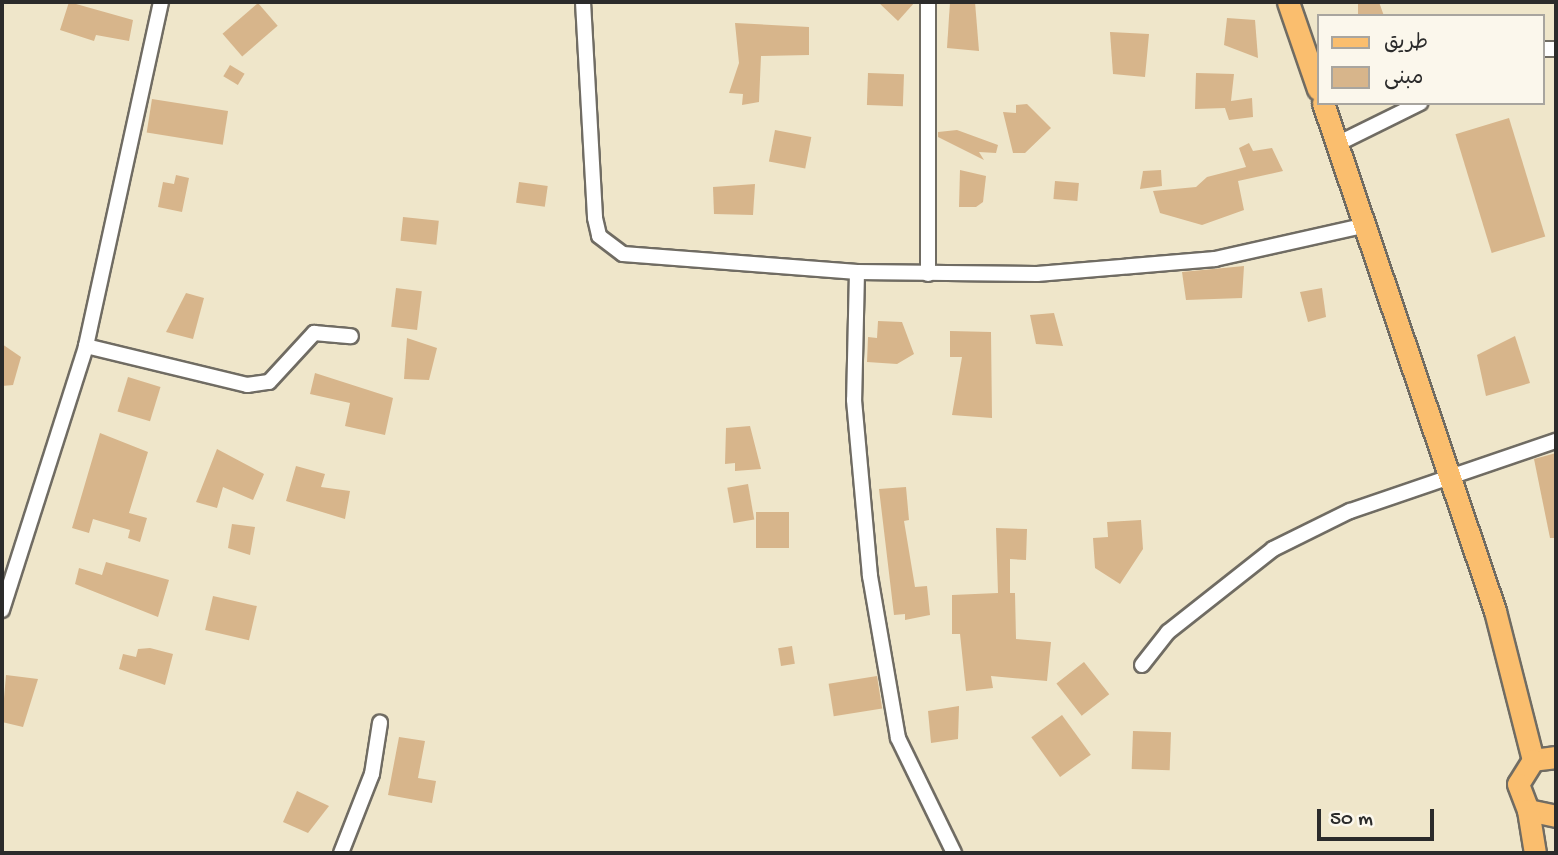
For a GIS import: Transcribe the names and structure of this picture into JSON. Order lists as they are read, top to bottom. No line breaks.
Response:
{"legend":["طريق","مبنى"],"scale_bar":"50 m"}
